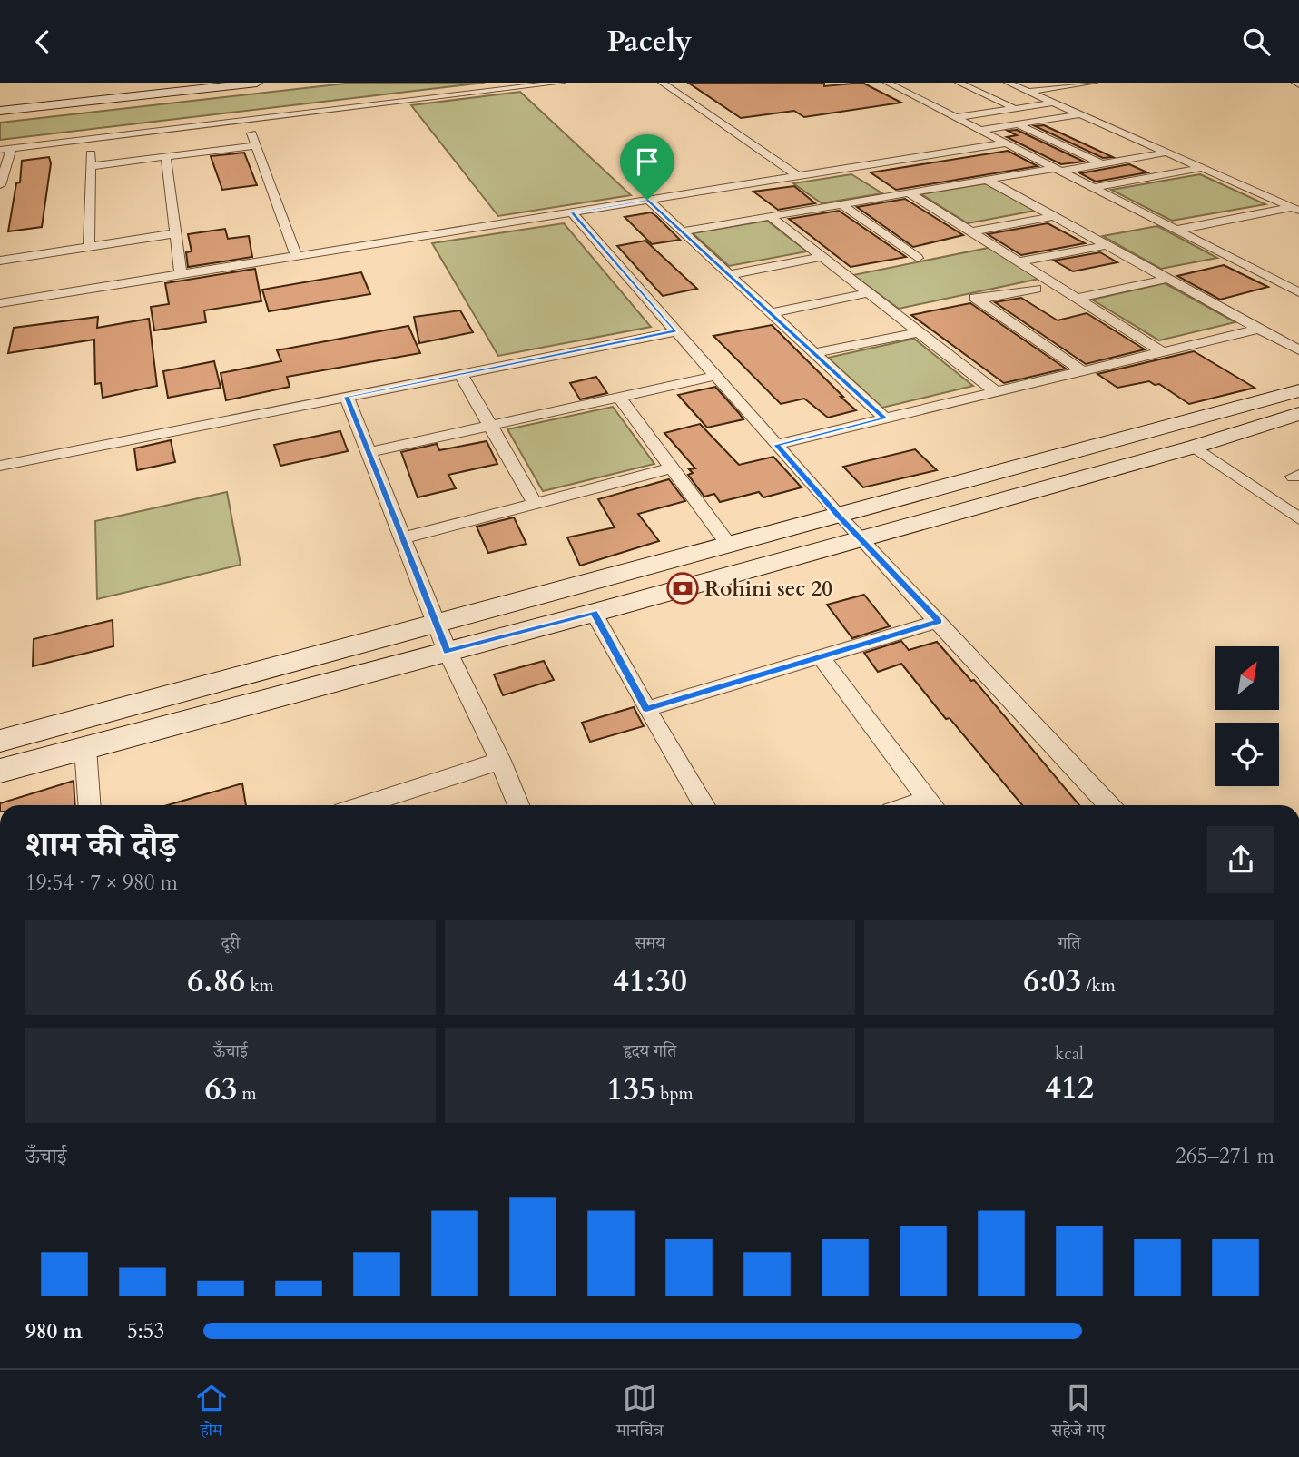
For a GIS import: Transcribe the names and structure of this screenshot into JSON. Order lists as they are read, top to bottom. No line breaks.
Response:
{"places":{"bank":["Rohini sec 20"]},"north":"top right","page":{"header":"Pacely","heading":["शाम की दौड़","19:54 · 7 × 980 m"],"stats":[["दूरी","6.86 km"],["समय","41:30"],["गति","6:03 /km"],["ऊँचाई","63 m"],["हृदय गति","135 bpm"],["kcal","412"]],"chart":["ऊँचाई","265–271 m"],"list":[{"name":"980 m","note":"5:53"}],"tabs":["होम","मानचित्र","सहेजे गए"]}}
